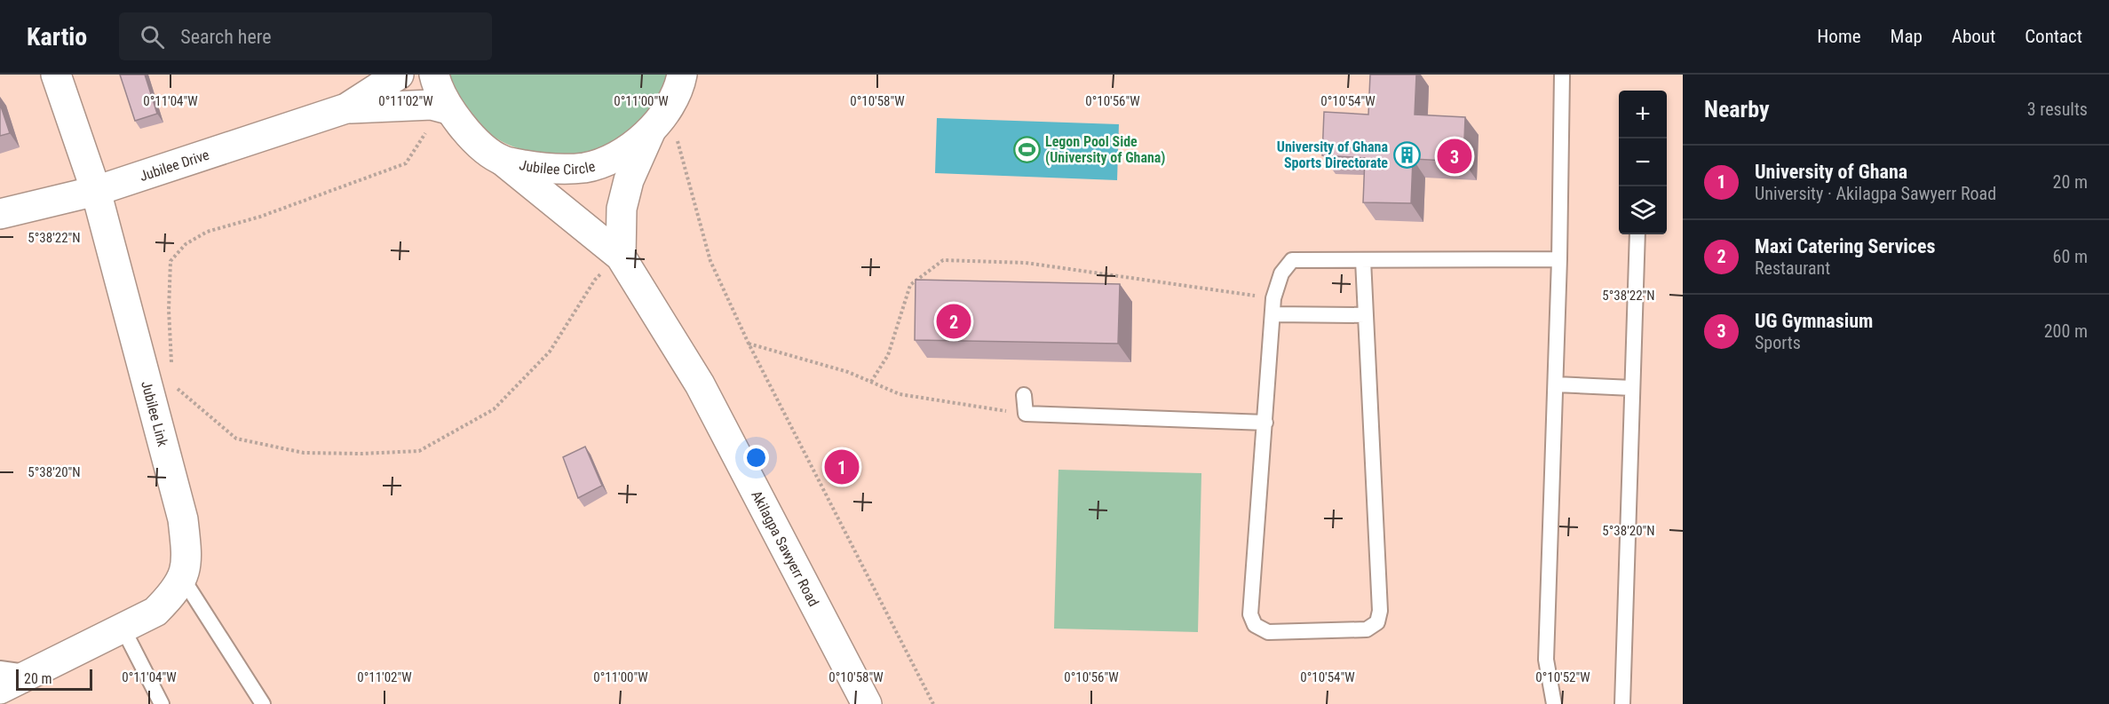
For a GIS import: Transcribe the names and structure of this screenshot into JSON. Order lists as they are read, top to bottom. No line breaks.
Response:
{"streets":{"street":["Jubilee Circle","Jubilee Drive","Jubilee Link","Akilagpa Sawyerr Road"]},"crossings":[["Jubilee Circle","Jubilee Drive"],["Jubilee Circle","Akilagpa Sawyerr Road"],["Jubilee Drive","Jubilee Link"]],"places":{"sports":["Legon Pool Side (University of Ghana)"],"building":["University of Ghana Sports Directorate"]},"scale_bar":"20 m","page":{"header":"Kartio","search":"Search here","nav":["Home","Map","About","Contact"],"heading":["Nearby","3 results"],"map_buttons":["+","−"],"pins":["3","2","1"],"list":[{"mark":"1","name":"University of Ghana","note":"University · Akilagpa Sawyerr Road","value":"20 m"},{"mark":"2","name":"Maxi Catering Services","note":"Restaurant","value":"60 m"},{"mark":"3","name":"UG Gymnasium","note":"Sports","value":"200 m"}],"scale":"20 m"},"coordinates":["0°11'04\"W","0°11'02\"W","0°11'00\"W","0°10'58\"W","0°10'56\"W","0°10'54\"W","5°38'22\"N","5°38'20\"N","0°10'52\"W"]}
